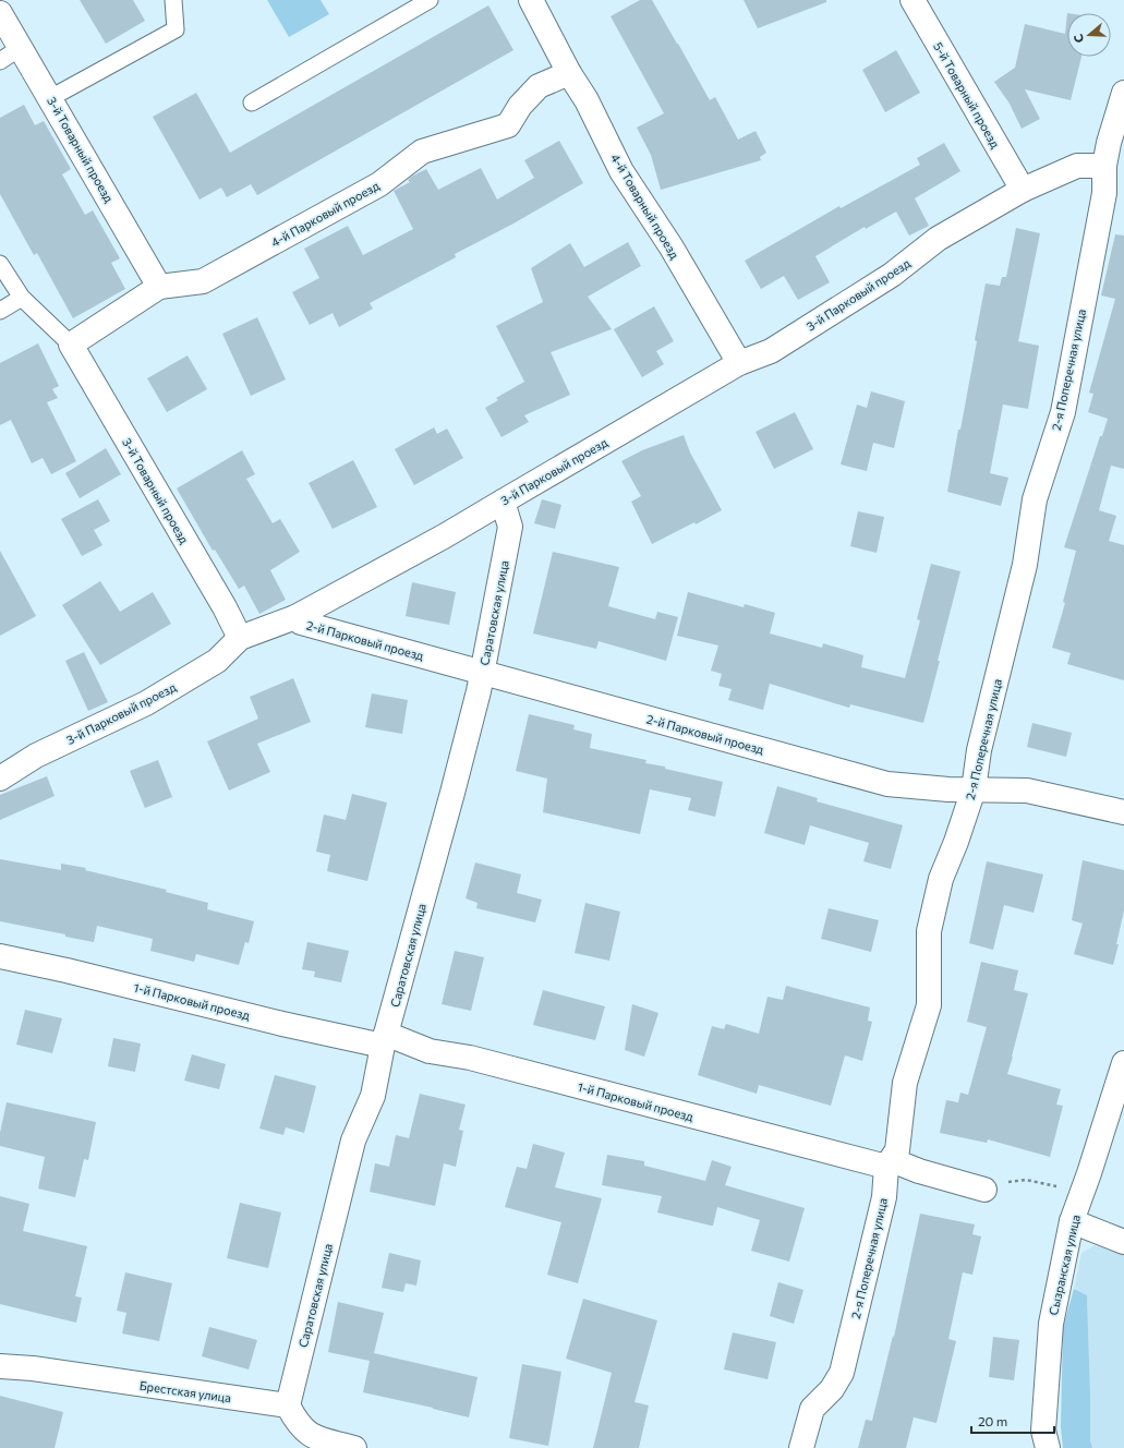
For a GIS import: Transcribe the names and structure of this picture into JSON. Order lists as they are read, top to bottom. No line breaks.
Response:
{"streets":{"street":["5-й Товарный проезд","3-й Товарный проезд","4-й Товарный проезд","4-й Парковый проезд","3-й Парковый проезд","2-я Поперечная улица","Саратовская улица","2-й Парковый проезд","1-й Парковый проезд","Сызранская улица","Брестская улица"]},"crossings":[["5-й Товарный проезд","3-й Парковый проезд"],["3-й Товарный проезд","4-й Парковый проезд"],["3-й Товарный проезд","3-й Парковый проезд"],["4-й Товарный проезд","4-й Парковый проезд"],["4-й Товарный проезд","3-й Парковый проезд"],["3-й Парковый проезд","2-я Поперечная улица"],["3-й Парковый проезд","Саратовская улица"],["3-й Парковый проезд","2-й Парковый проезд"],["2-я Поперечная улица","2-й Парковый проезд"],["2-я Поперечная улица","1-й Парковый проезд"],["Саратовская улица","2-й Парковый проезд"],["Саратовская улица","1-й Парковый проезд"],["Саратовская улица","Брестская улица"]],"scale_bar":"20 m","north":"left"}
